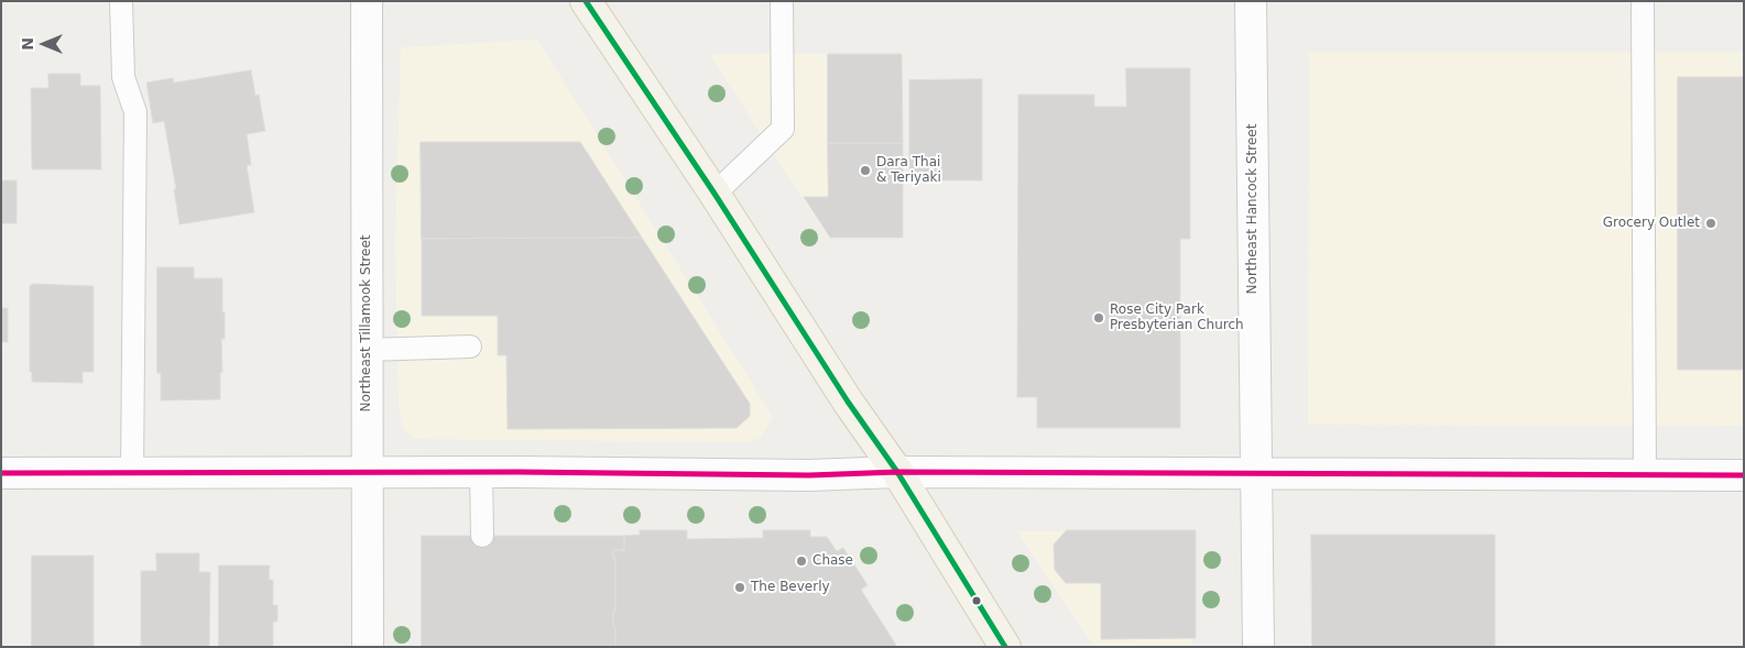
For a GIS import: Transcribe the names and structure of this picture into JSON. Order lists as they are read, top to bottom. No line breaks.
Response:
{"streets":{"street":["Northeast Hancock Street","Northeast Tillamook Street"]},"places":["Dara Thai & Teriyaki","Grocery Outlet","Rose City Park Presbyterian Church","Chase","The Beverly"],"north":"left"}
